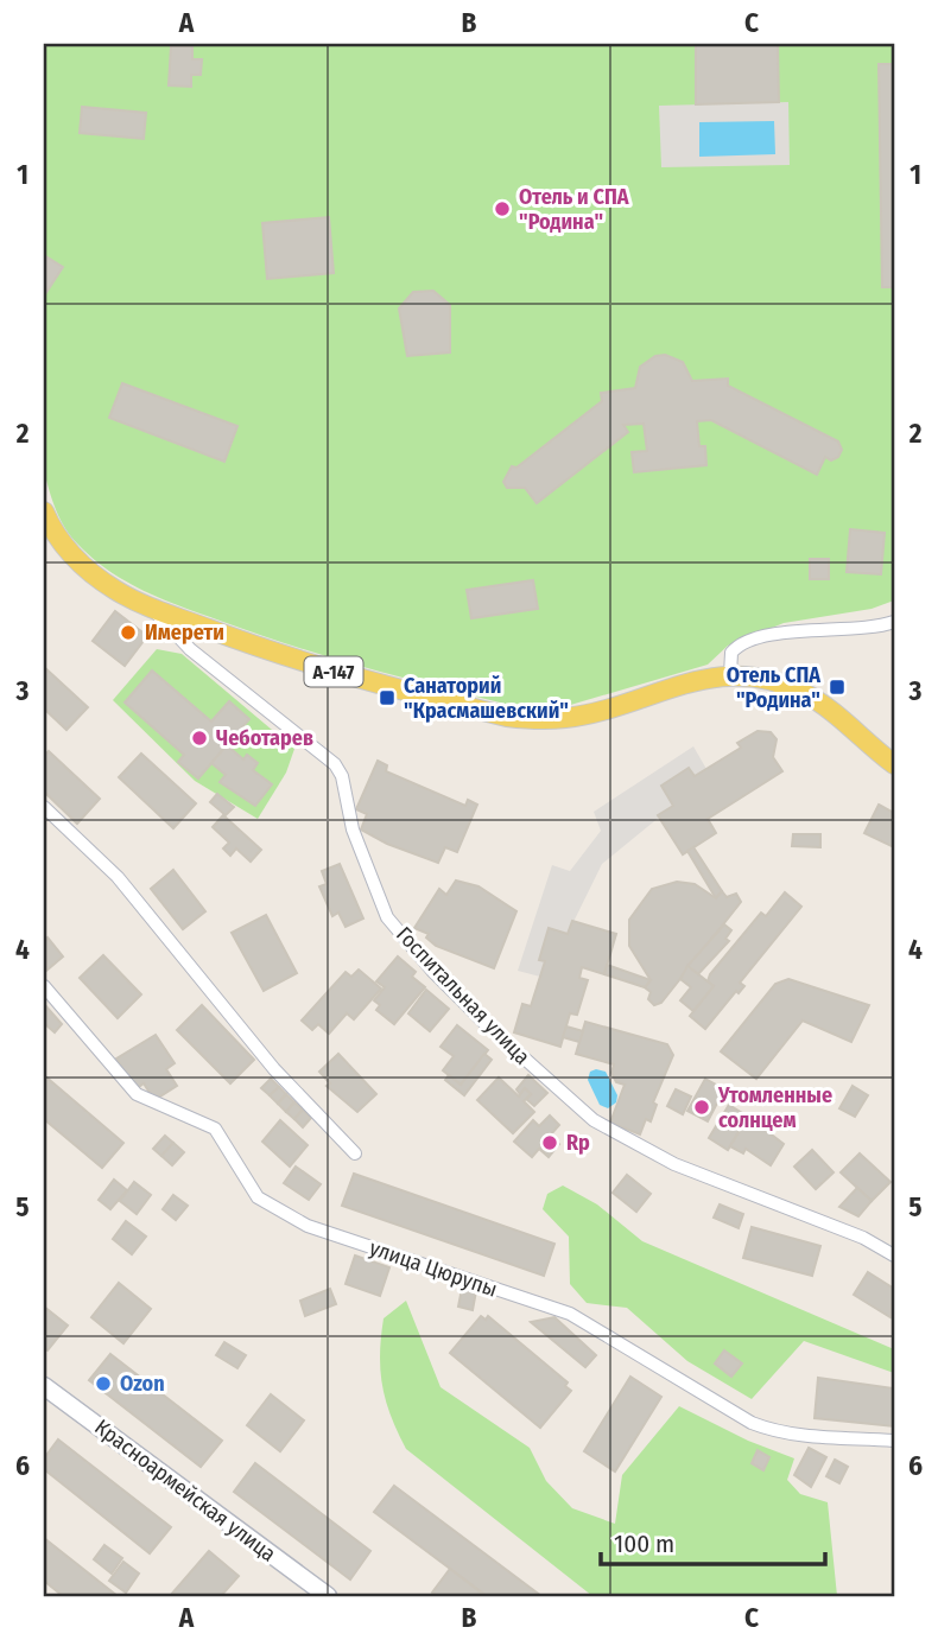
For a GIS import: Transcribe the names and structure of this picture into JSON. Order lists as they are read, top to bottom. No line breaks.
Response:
{"streets":{"main road":["А-147"],"street":["Госпитальная улица","улица Цюрупы","Красноармейская улица"]},"crossings":[["А-147","Госпитальная улица"]],"places":{"other":["Отель и СПА \"Родина\"","Имерети","Чеботарев","Утомленные солнцем","Rp","Ozon"],"transit":["Отель СПА \"Родина\"","Санаторий \"Красмашевский\""]},"scale_bar":"100 m","grid":{"columns":["A","B","C"],"rows":["1","2","3","4","5","6"]}}
